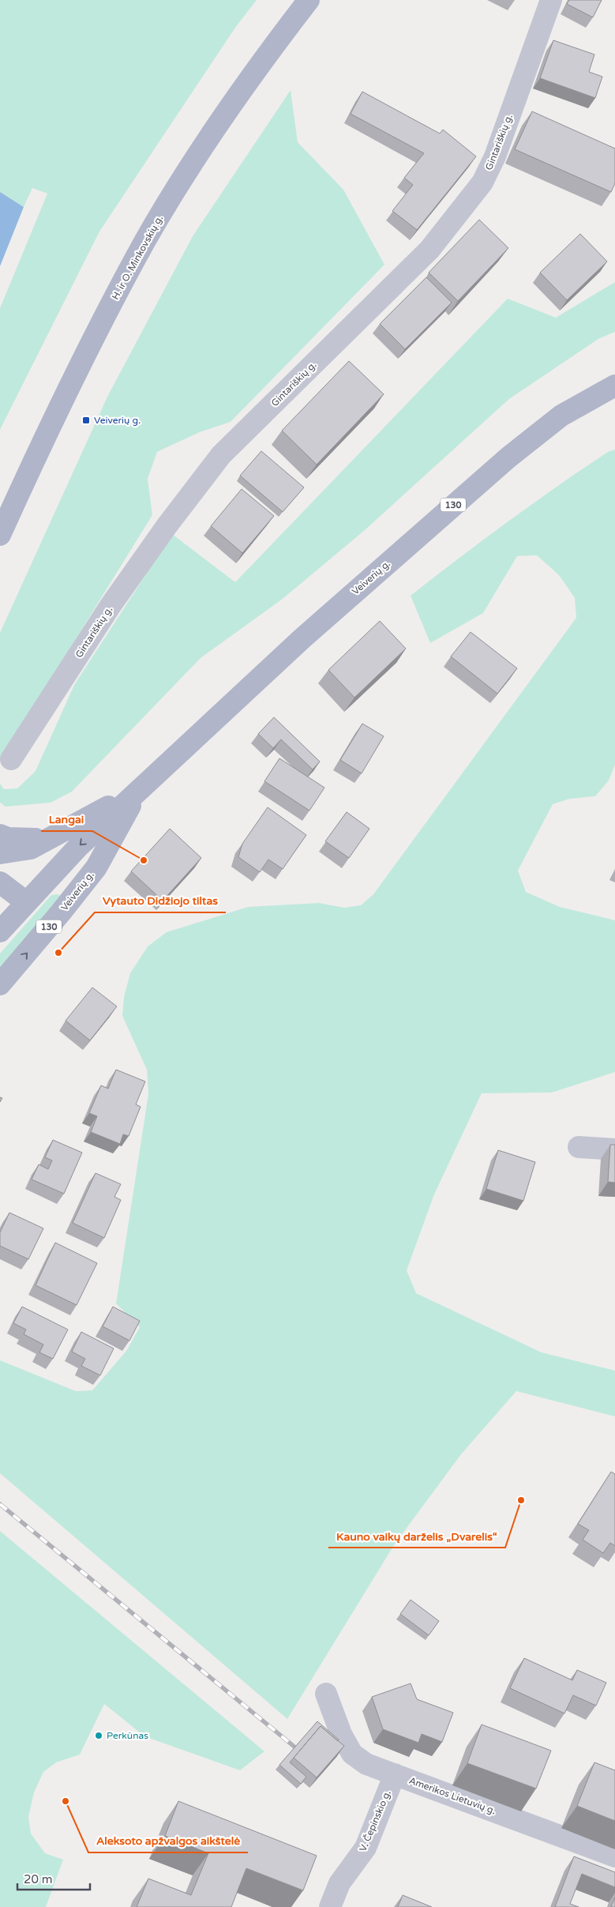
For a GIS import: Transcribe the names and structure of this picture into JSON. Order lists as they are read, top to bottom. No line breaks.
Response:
{"streets":{"main road":["H. ir O. Minkovskių g.","130","Veiverių g."],"street":["Gintariškių g.","Amerikos Lietuvių g.","V. Čepinskio g."]},"crossings":[["Amerikos Lietuvių g.","V. Čepinskio g."]],"places":{"transit":["Veiverių g."],"other":["Langai","Vytauto Didžiojo tiltas","Kauno vaikų darželis „Dvarelis“","Perkūnas","Aleksoto apžvalgos aikštelė"]},"scale_bar":"20 m"}
